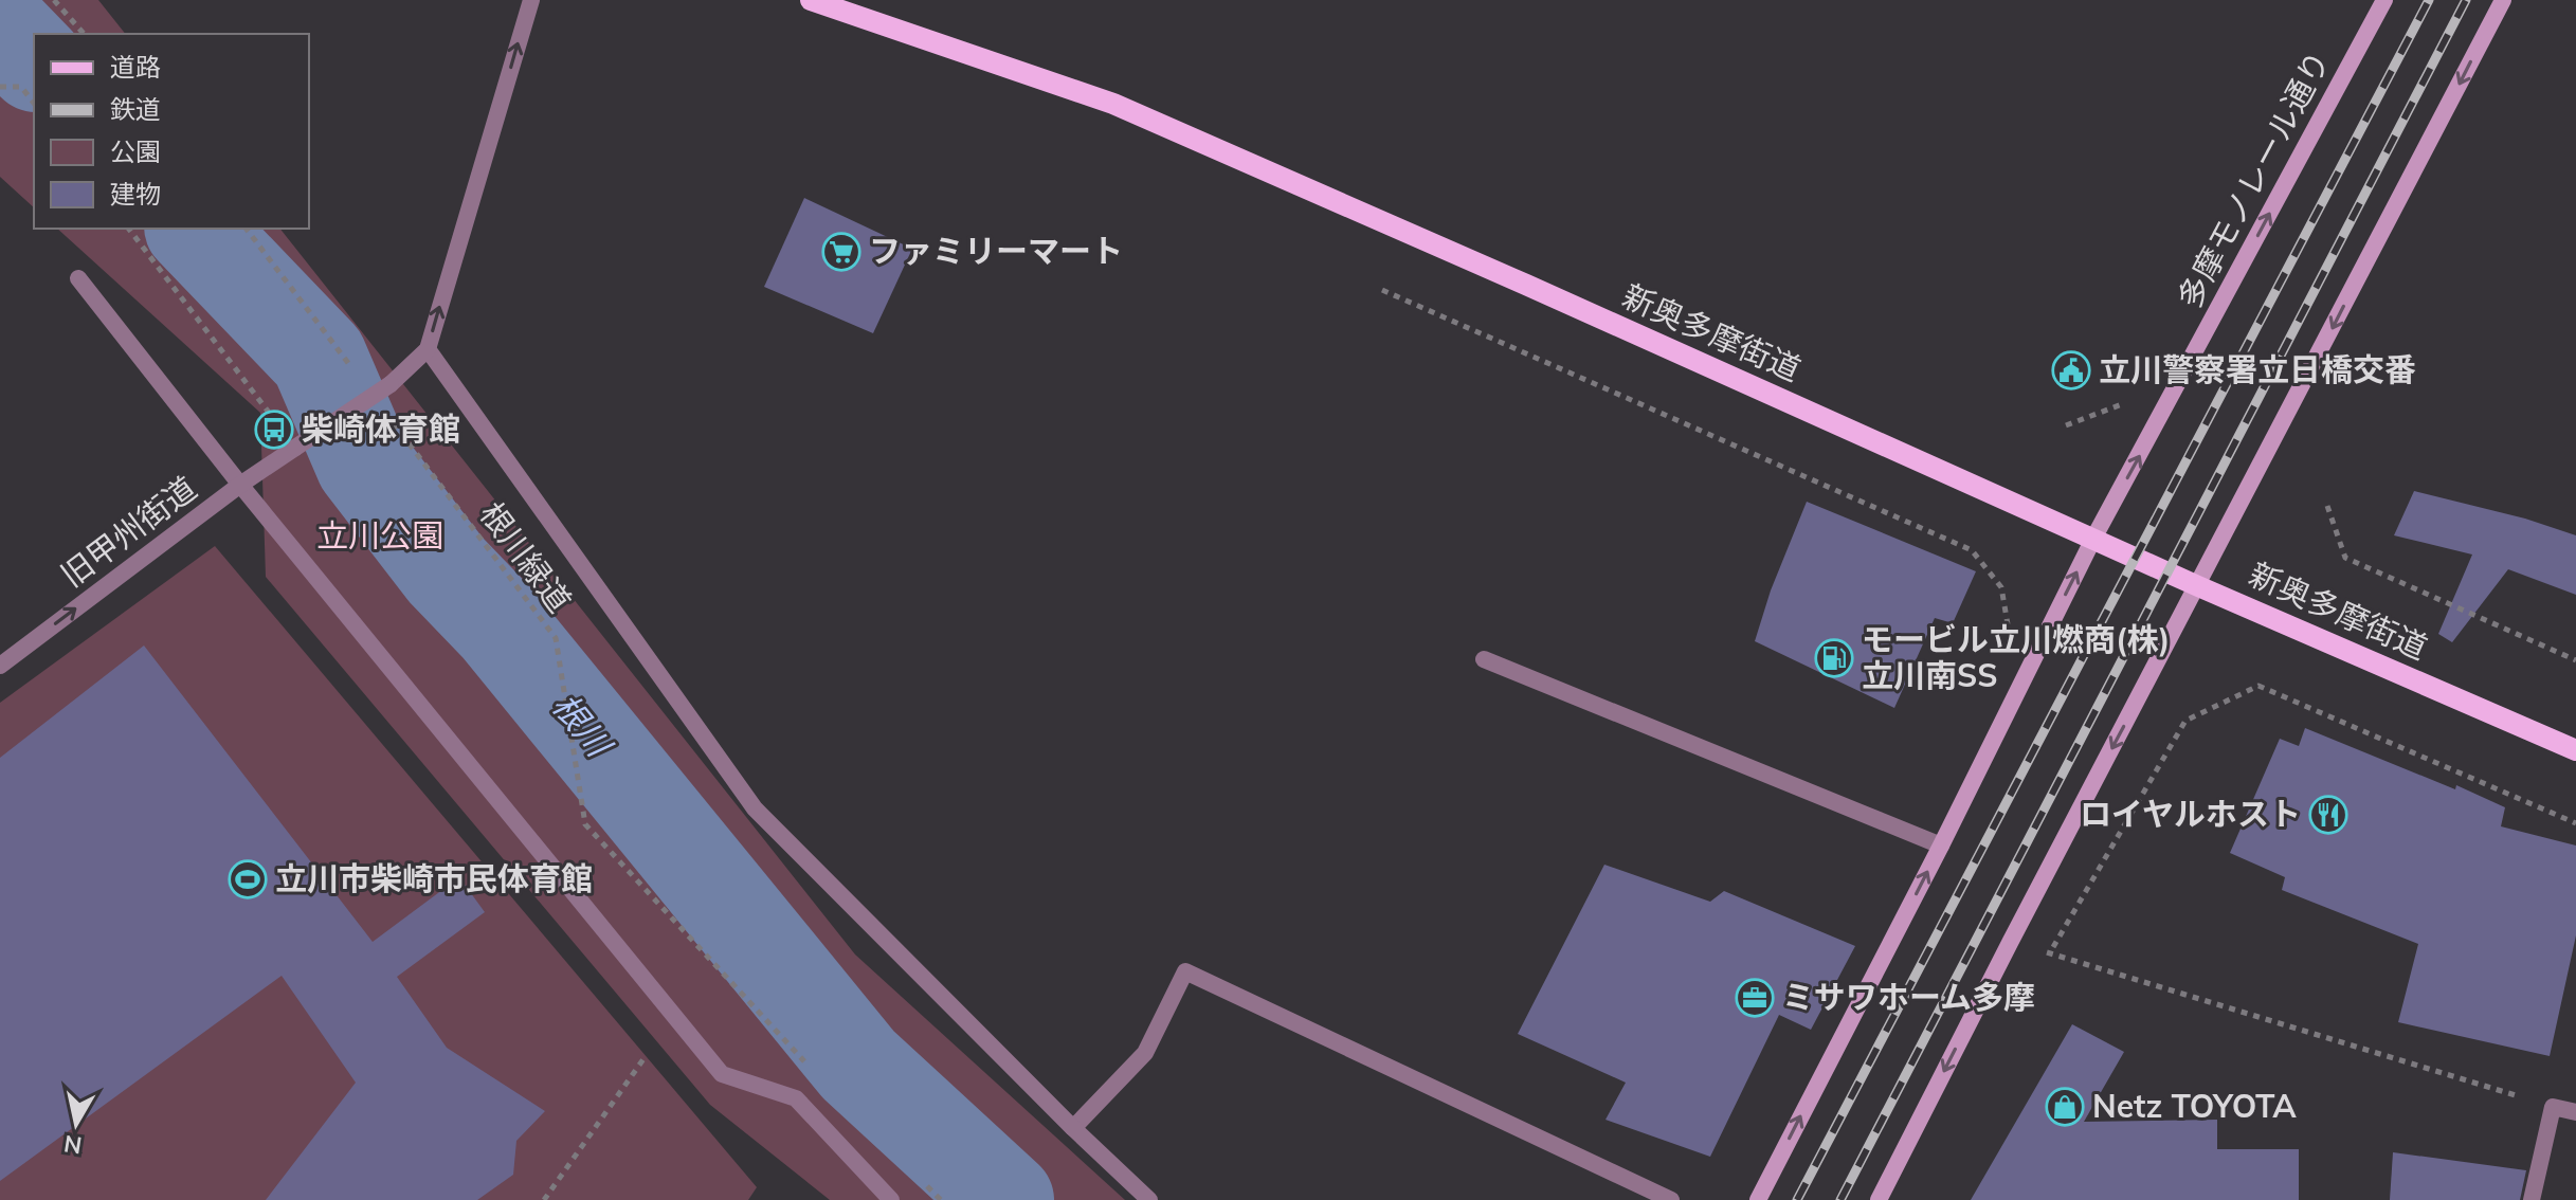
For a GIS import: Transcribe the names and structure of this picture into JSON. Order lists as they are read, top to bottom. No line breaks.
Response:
{"streets":{"main road":["多摩モノレール通り","新奥多摩街道"],"street":["旧甲州街道"],"path":["根川緑道"]},"crossings":[["多摩モノレール通り","新奥多摩街道"]],"one_way":["旧甲州街道"],"water":["根川"],"parks":["立川公園"],"places":{"supermarket":["ファミリーマート"],"public building":["立川警察署立日橋交番"],"bus stop":["柴崎体育館"],"fuel station":["モービル立川燃商(株) 立川南SS"],"restaurant":["ロイヤルホスト"],"sports":["立川市柴崎市民体育館"],"office":["ミサワホーム多摩"],"shop":["Netz TOYOTA"]},"legend":["道路","鉄道","公園","建物"],"north":"bottom"}
